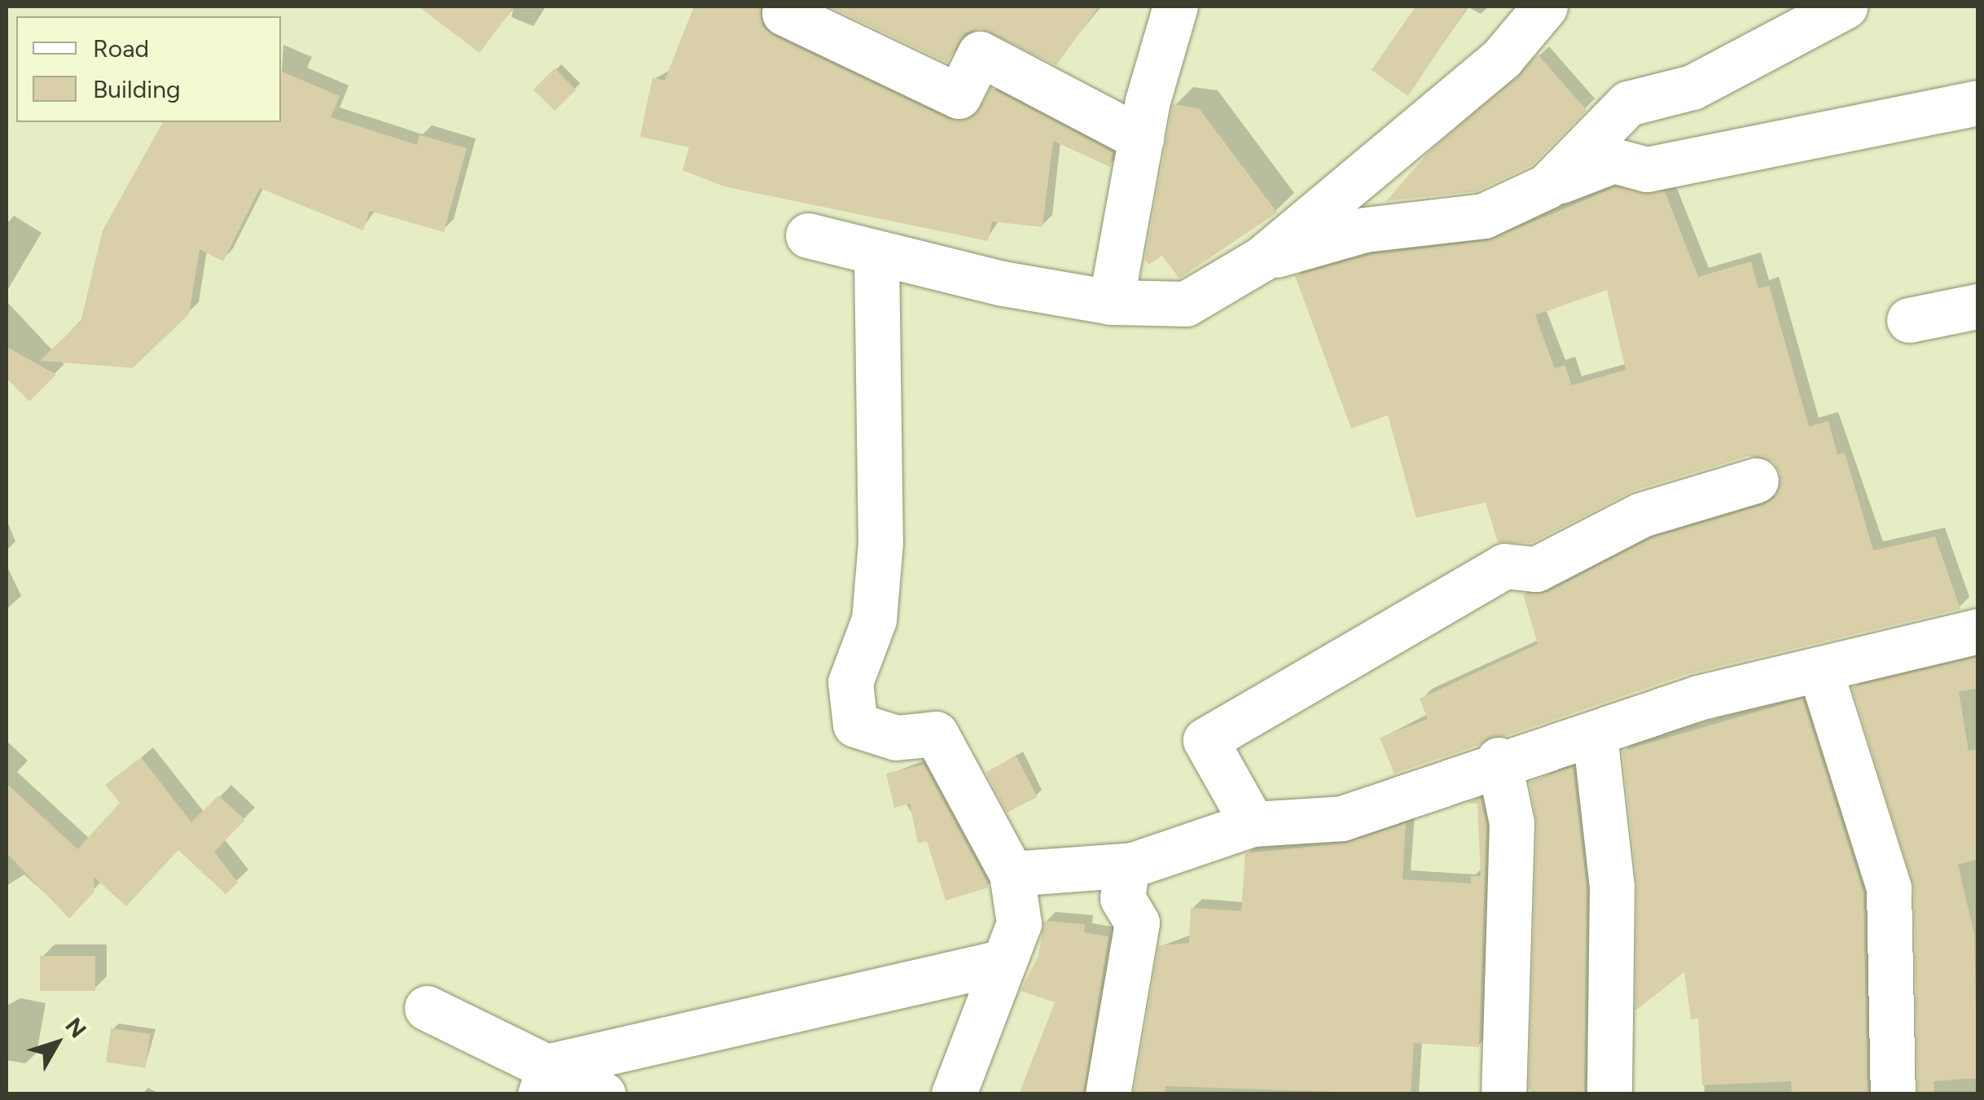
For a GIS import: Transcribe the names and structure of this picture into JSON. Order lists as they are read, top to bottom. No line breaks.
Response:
{"legend":["Road","Building"],"north":"top right"}
